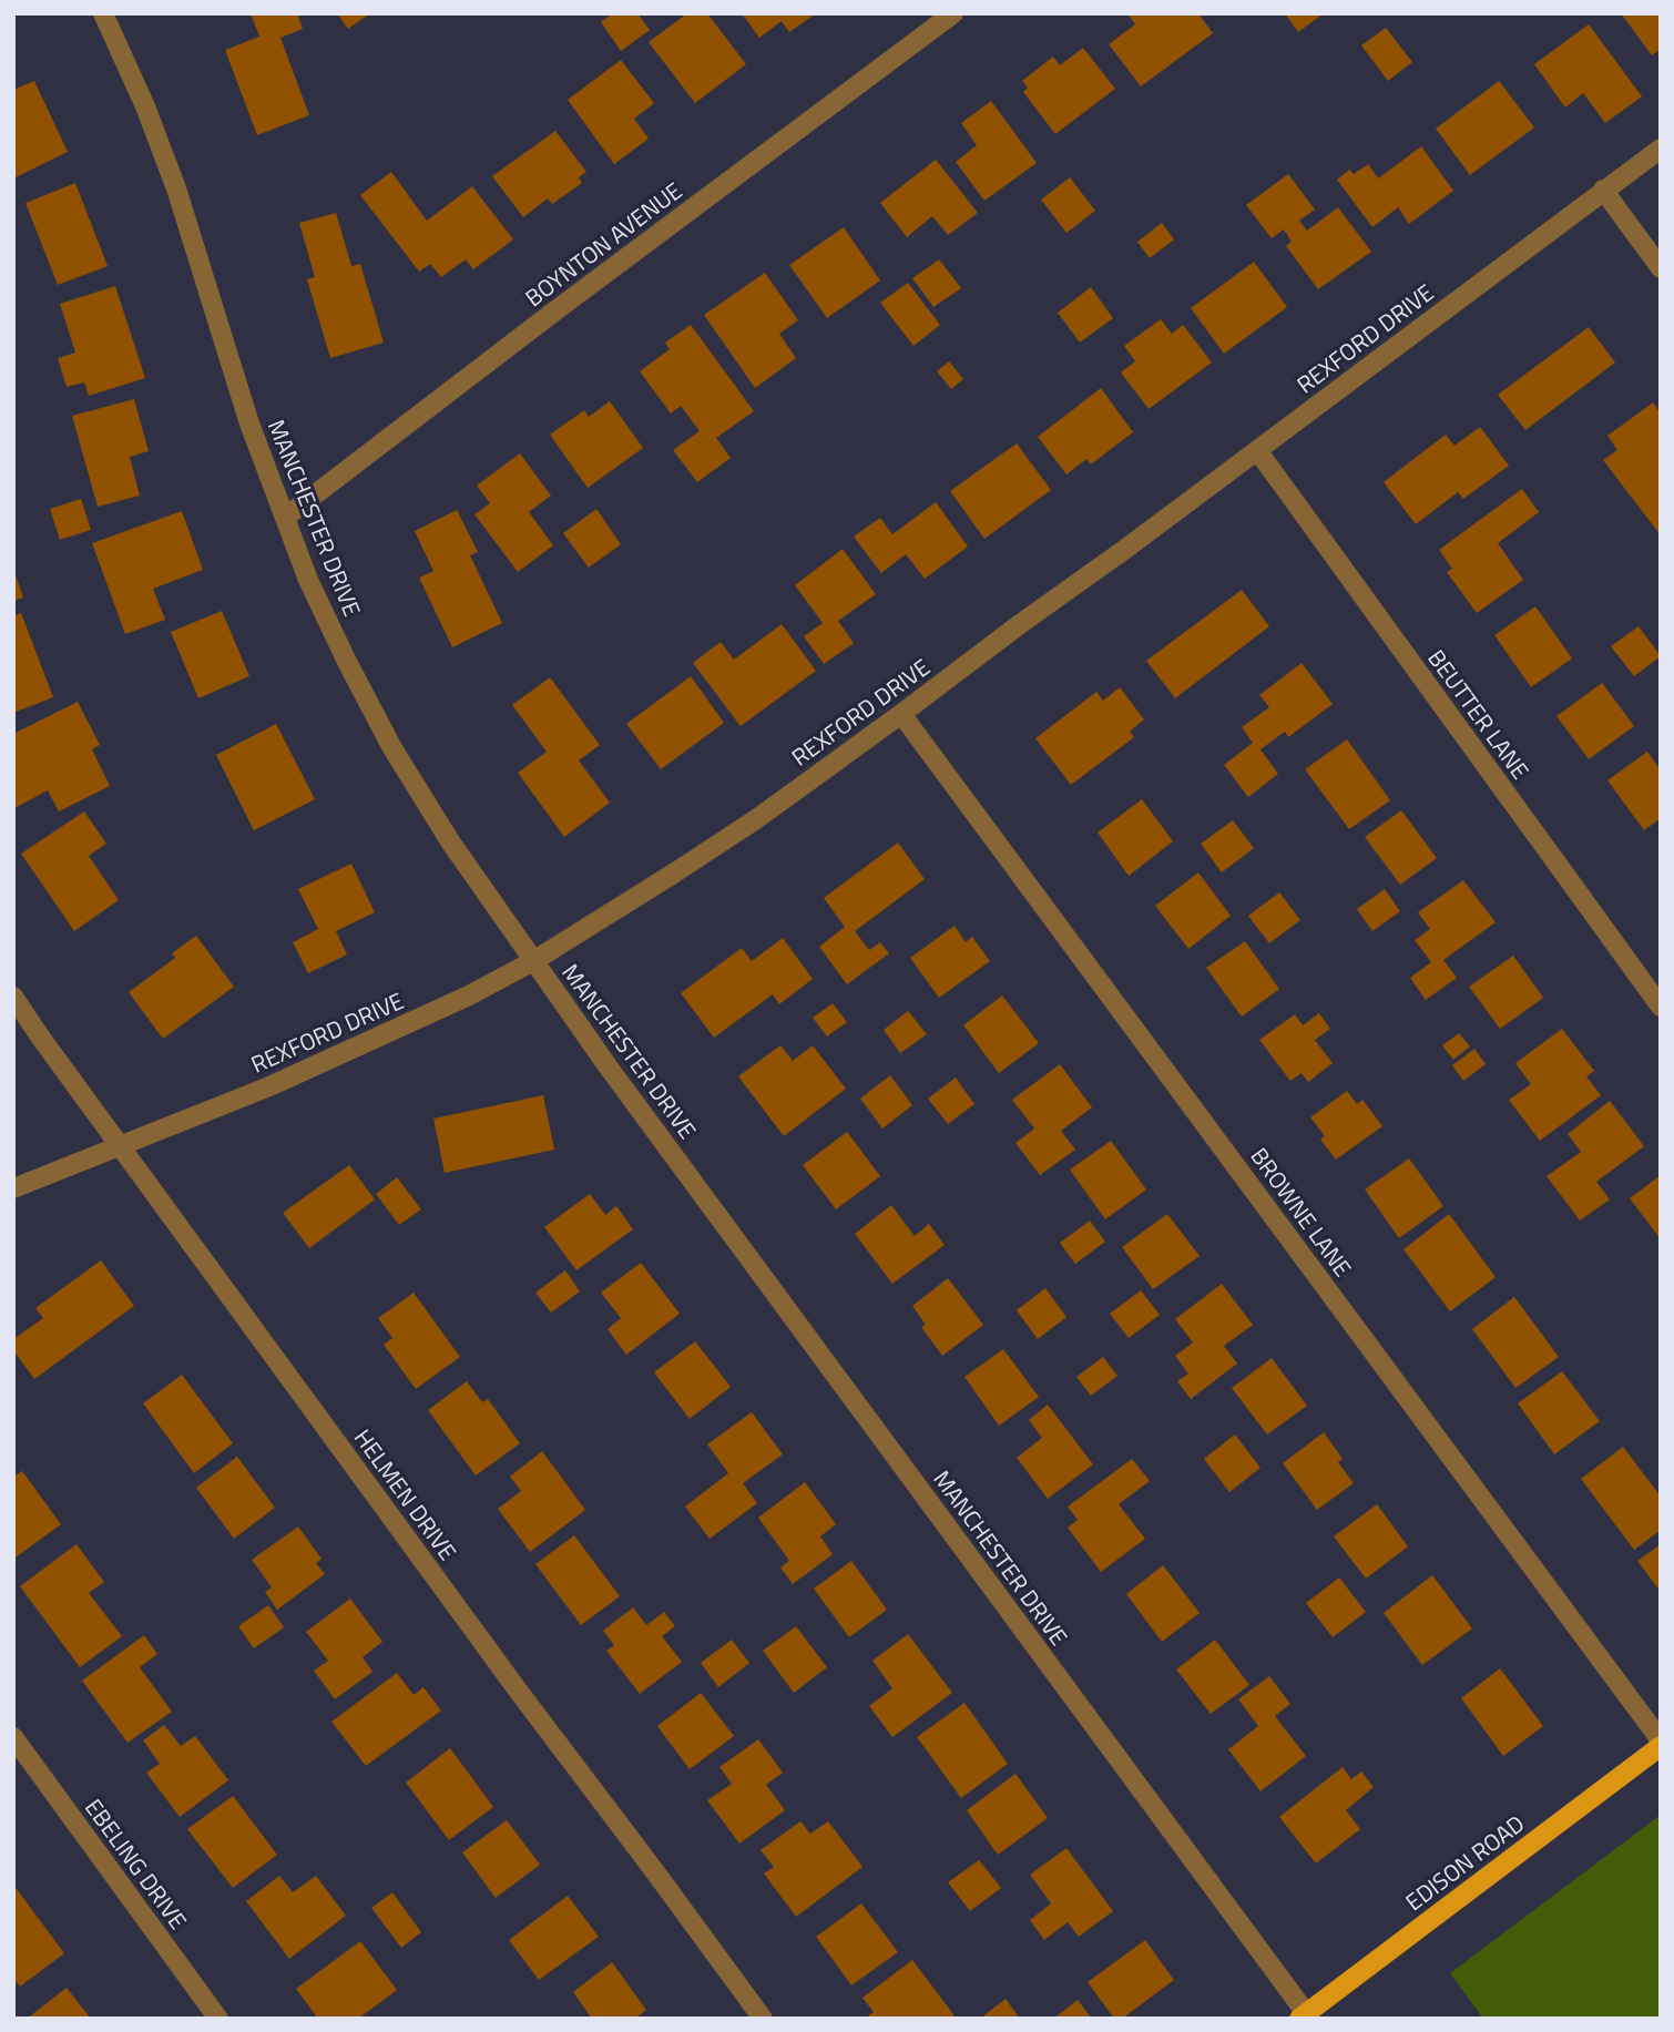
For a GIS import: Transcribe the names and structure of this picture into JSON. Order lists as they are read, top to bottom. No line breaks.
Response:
{"streets":{"main road":["EDISON ROAD"],"street":["BOYNTON AVENUE","REXFORD DRIVE","MANCHESTER DRIVE","BEUTTER LANE","BROWNE LANE","HELMEN DRIVE","EBELING DRIVE"]},"crossings":[["BOYNTON AVENUE","MANCHESTER DRIVE"],["REXFORD DRIVE","MANCHESTER DRIVE"],["REXFORD DRIVE","BEUTTER LANE"],["REXFORD DRIVE","BROWNE LANE"],["REXFORD DRIVE","HELMEN DRIVE"],["MANCHESTER DRIVE","EDISON ROAD"]]}
